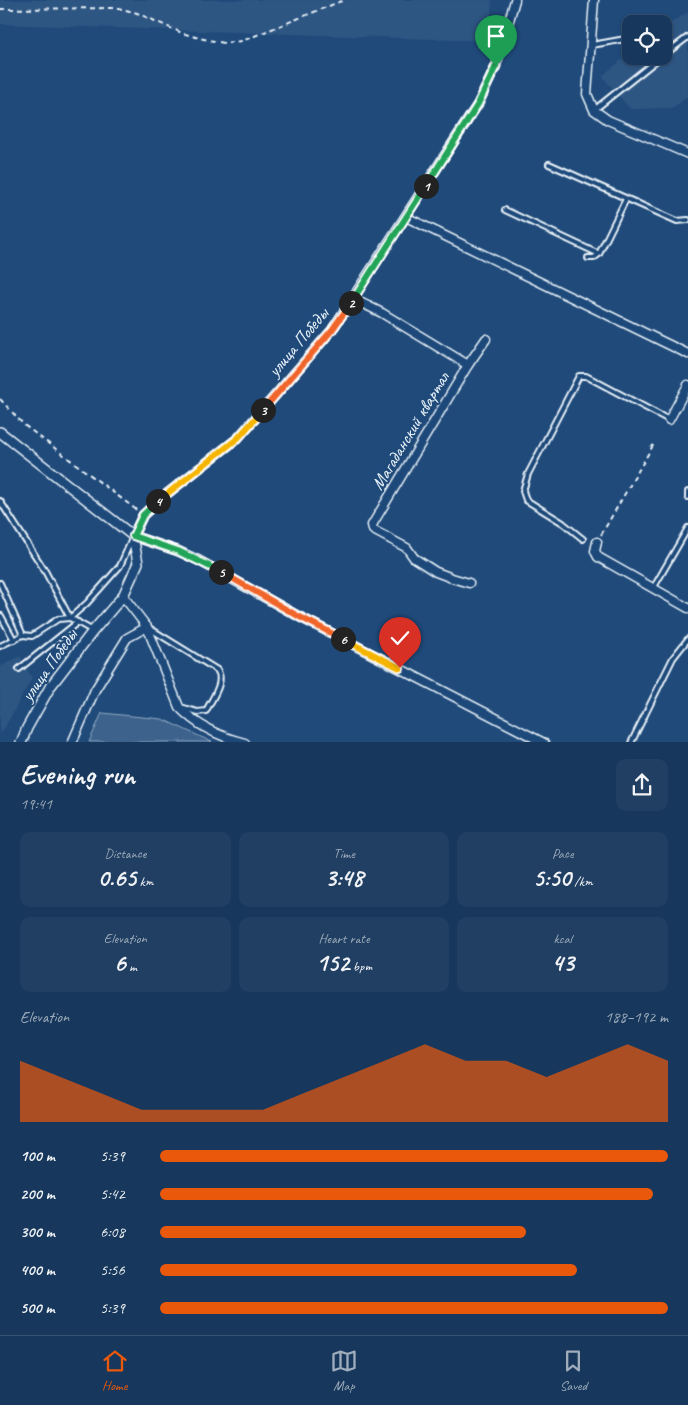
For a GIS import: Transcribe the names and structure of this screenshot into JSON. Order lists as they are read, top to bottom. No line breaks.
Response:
{"streets":{"street":["улица Победы","Магаданский квартал"]},"crossings":[["улица Победы","Магаданский квартал"]],"page":{"pins":["1","2","3","4","5","6"],"heading":["Evening run","19:41"],"stats":[["Distance","0.65 km"],["Time","3:48"],["Pace","5:50 /km"],["Elevation","6 m"],["Heart rate","152 bpm"],["kcal","43"]],"chart":["Elevation","188–192 m"],"list":[{"name":"100 m","note":"5:39"},{"name":"200 m","note":"5:42"},{"name":"300 m","note":"6:08"},{"name":"400 m","note":"5:56"},{"name":"500 m","note":"5:39"}],"tabs":["Home","Map","Saved"]}}
